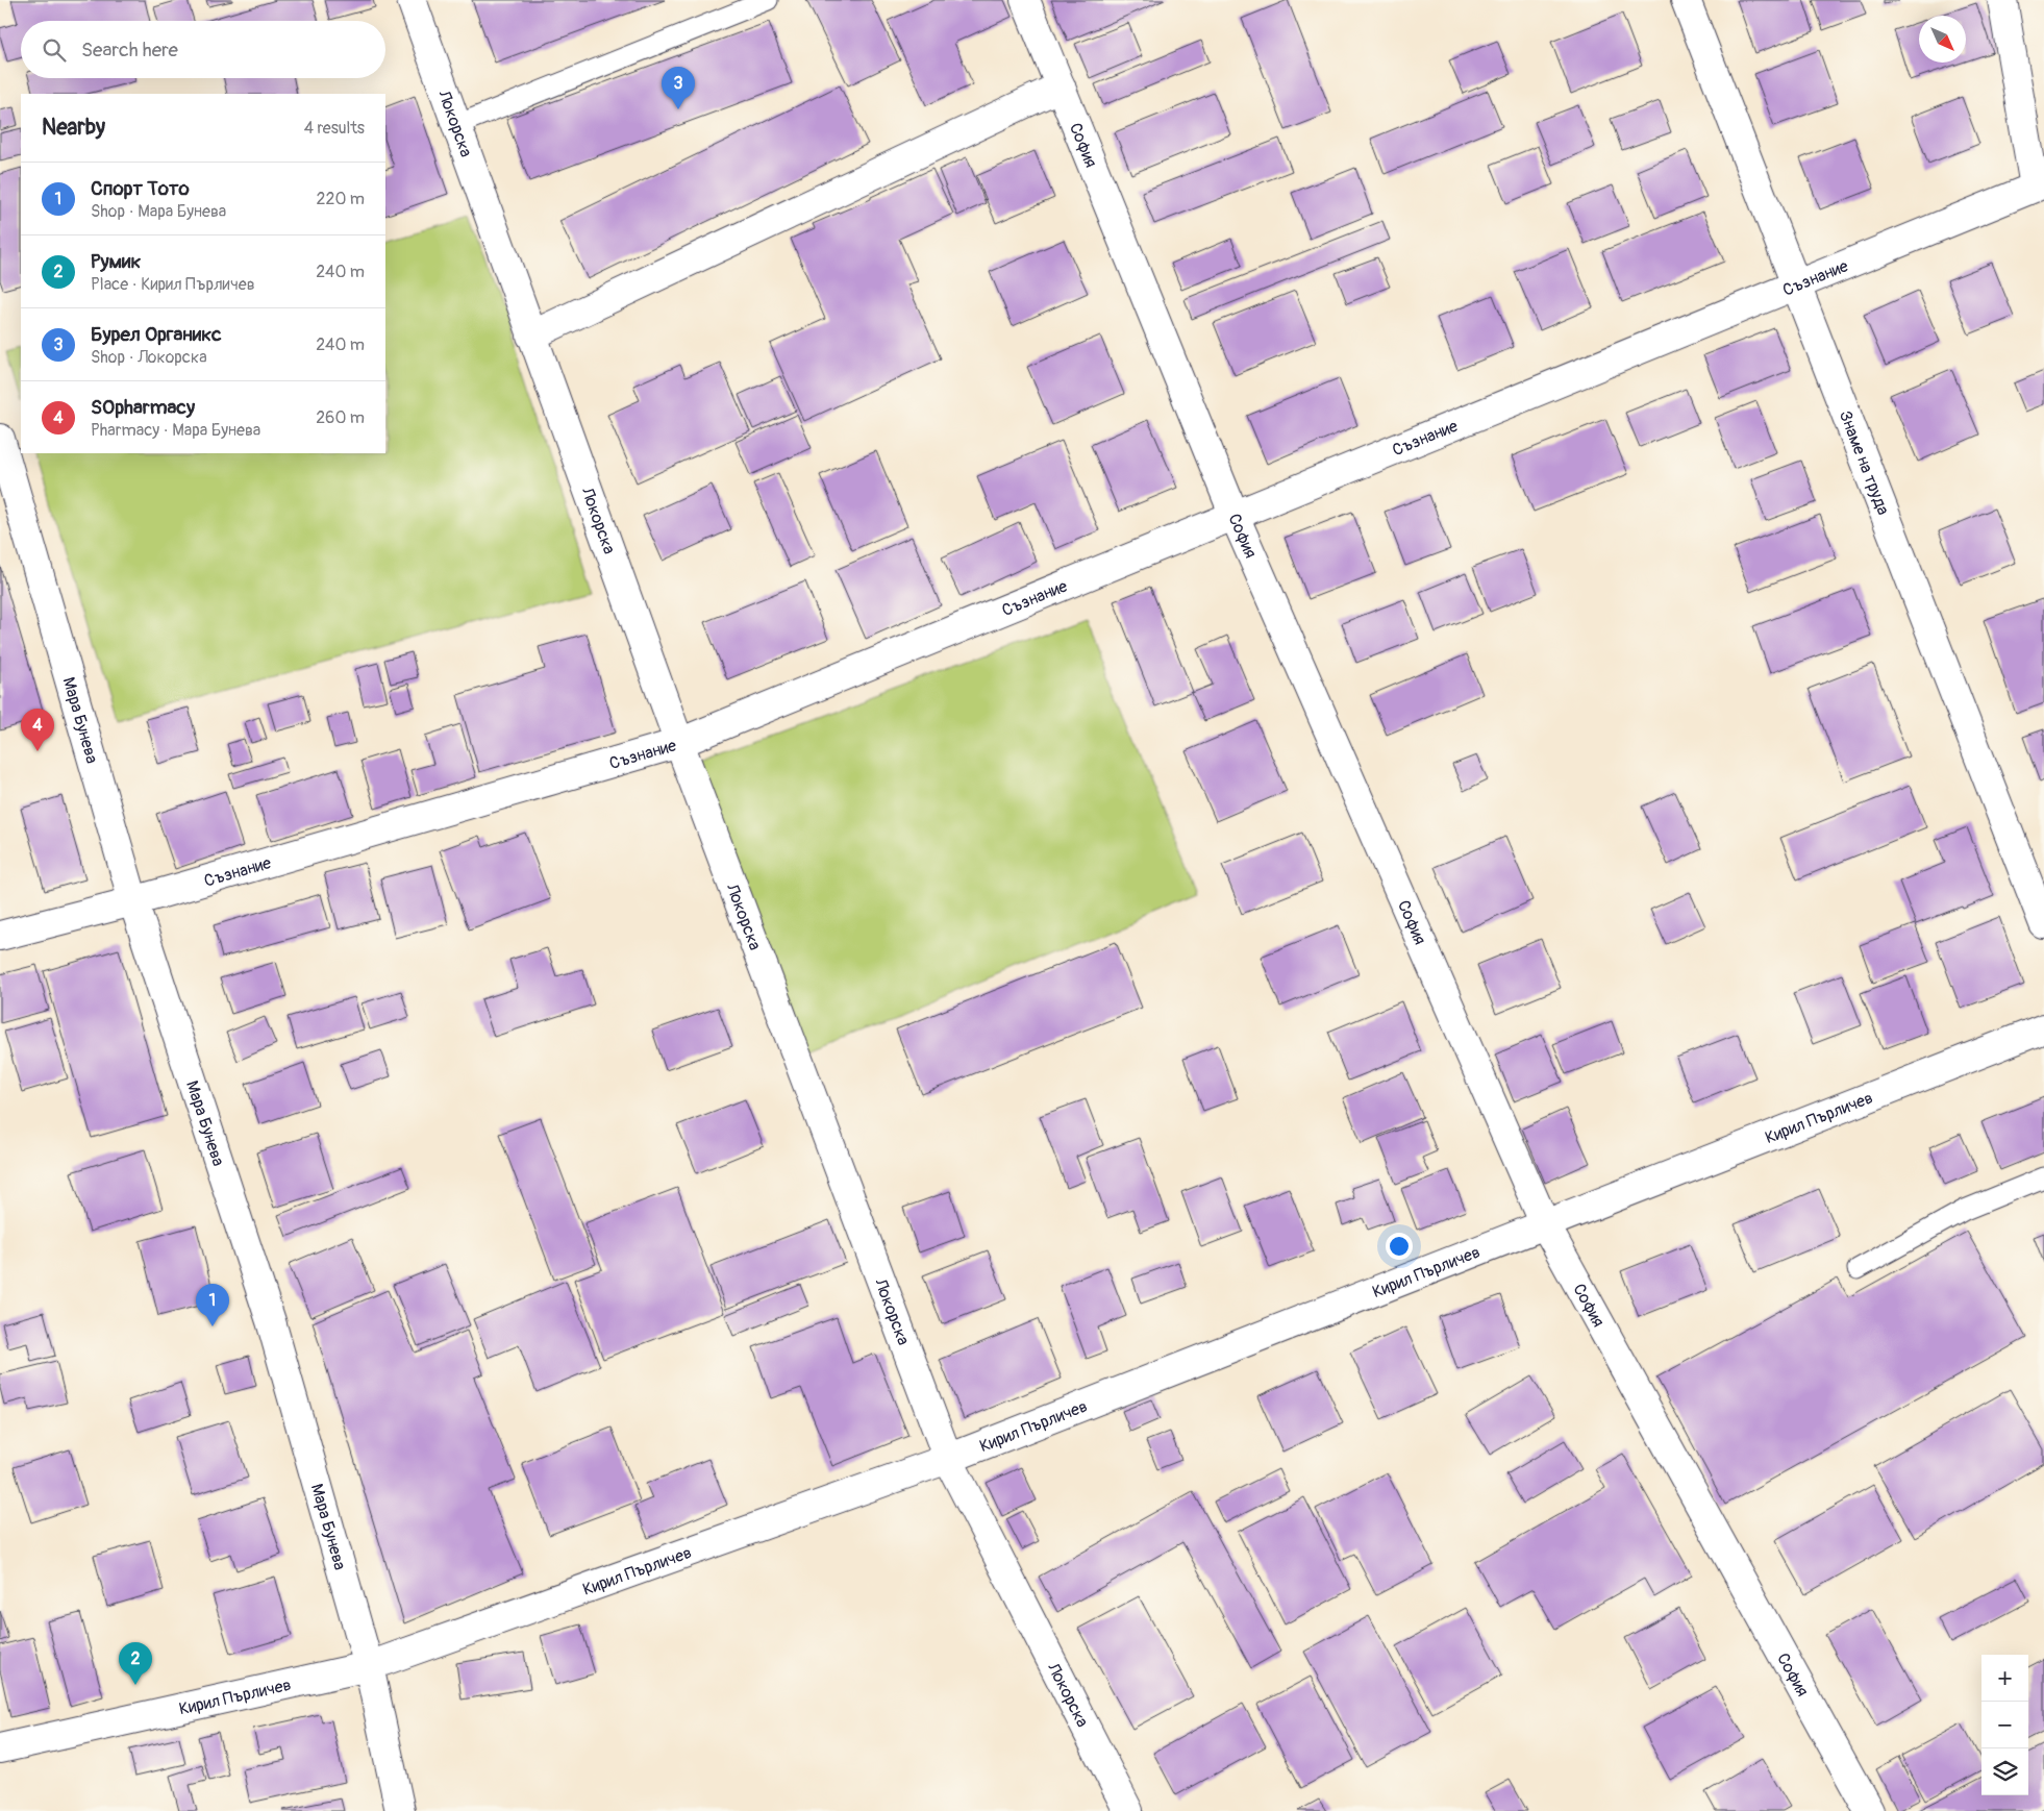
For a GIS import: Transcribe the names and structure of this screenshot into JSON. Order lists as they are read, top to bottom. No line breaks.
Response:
{"streets":{"street":["Локорска","София","Съзнание","Знаме на труда","Мара Бунева","Кирил Пърличев"]},"crossings":[["Локорска","Съзнание"],["Локорска","Кирил Пърличев"],["София","Съзнание"],["София","Кирил Пърличев"],["Съзнание","Знаме на труда"],["Съзнание","Мара Бунева"],["Мара Бунева","Кирил Пърличев"]],"north":"bottom right","page":{"search":"Search here","pins":["3","4","1","2"],"heading":["Nearby","4 results"],"list":[{"mark":"1","name":"Спорт Тото","note":"Shop · Мара Бунева","value":"220 m"},{"mark":"2","name":"Румик","note":"Place · Кирил Пърличев","value":"240 m"},{"mark":"3","name":"Бурел Органикс","note":"Shop · Локорска","value":"240 m"},{"mark":"4","name":"SOpharmacy","note":"Pharmacy · Мара Бунева","value":"260 m"}],"map_buttons":["+","−"]}}
